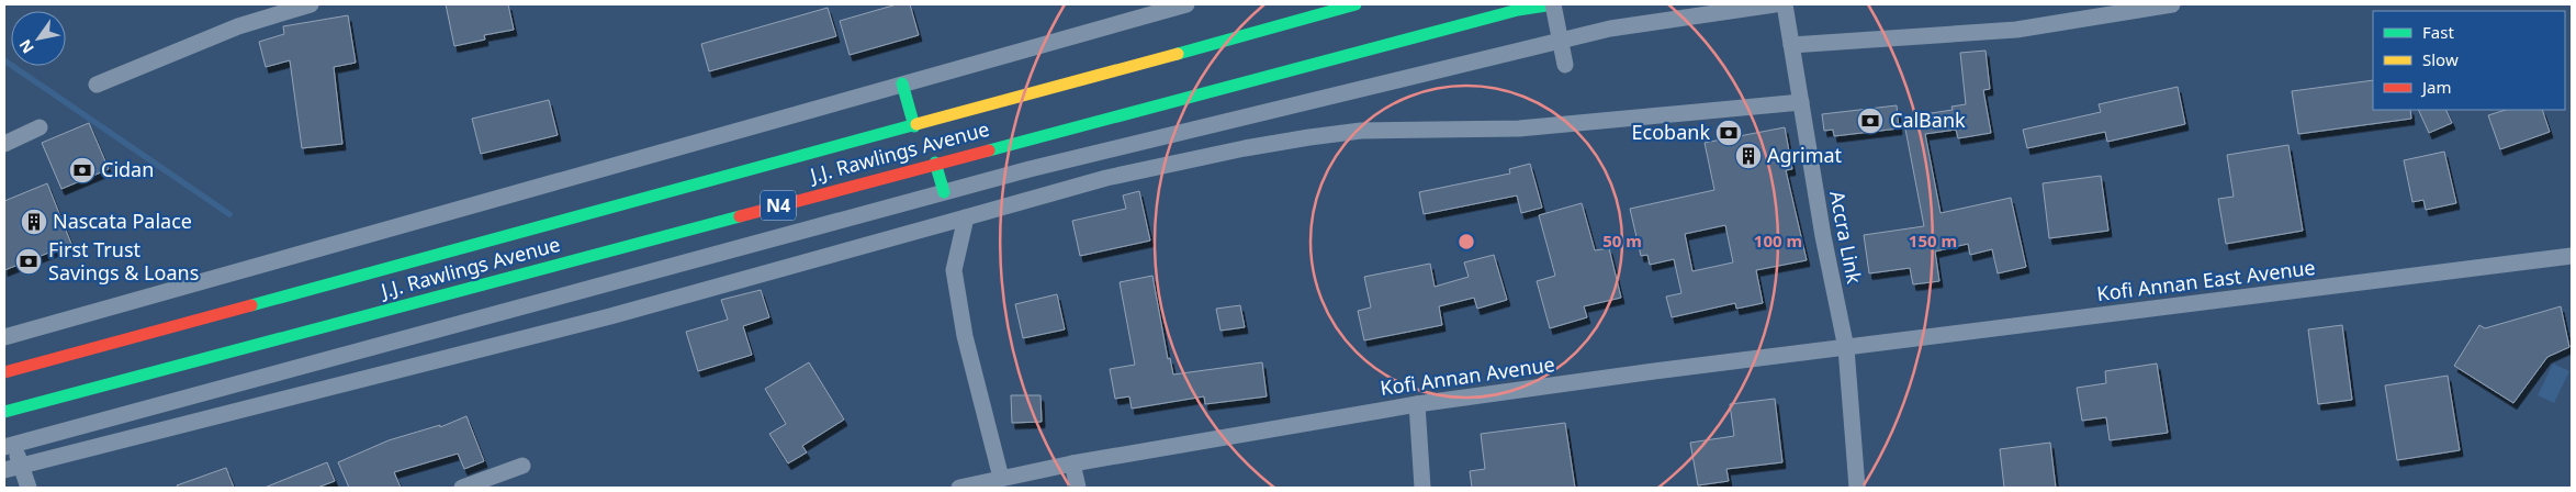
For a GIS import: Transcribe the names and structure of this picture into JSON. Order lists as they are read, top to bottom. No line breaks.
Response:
{"streets":{"highway":["J.J. Rawlings Avenue","N4"],"street":["Accra Link","Kofi Annan East Avenue","Kofi Annan Avenue"]},"crossings":[["Accra Link","Kofi Annan East Avenue"],["Accra Link","Kofi Annan Avenue"],["Kofi Annan East Avenue","Kofi Annan Avenue"]],"places":{"bank":["CalBank","Ecobank","Cidan","First Trust Savings & Loans"],"building":["Agrimat","Nascata Palace"]},"legend":["Fast","Slow","Jam"],"north":"bottom left","rings":["50 m","100 m","150 m"]}
